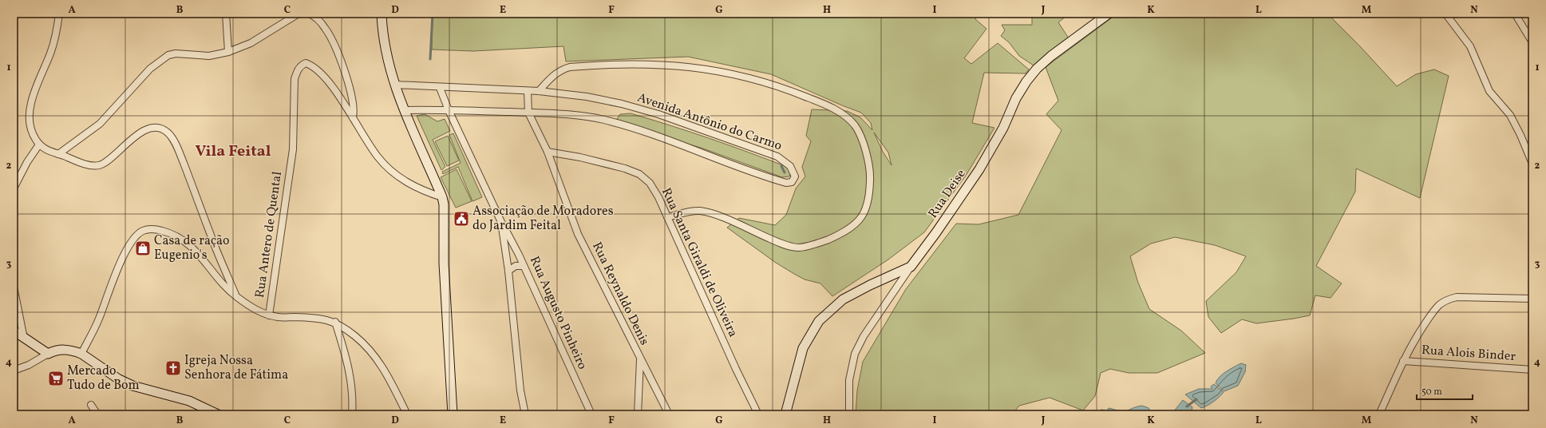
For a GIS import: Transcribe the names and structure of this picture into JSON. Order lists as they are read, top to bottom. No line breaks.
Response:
{"streets":{"street":["Avenida Antônio do Carmo","Rua Deise","Rua Antero de Quental","Rua Santa Giraldi de Oliveira","Rua Reynaldo Denis","Rua Augusto Pinheiro","Rua Alois Binder"]},"crossings":[["Avenida Antônio do Carmo","Rua Reynaldo Denis"],["Rua Santa Giraldi de Oliveira","Rua Reynaldo Denis"]],"districts":["Vila Feital"],"places":{"public building":["Associação de Moradores do Jardim Feital"],"shop":["Casa de ração Eugenio's"],"church":["Igreja Nossa Senhora de Fátima"],"supermarket":["Mercado Tudo de Bom"]},"scale_bar":"50 m","grid":{"columns":["A","B","C","D","E","F","G","H","I","J","K","L","M","N"],"rows":["1","2","3","4"]}}
